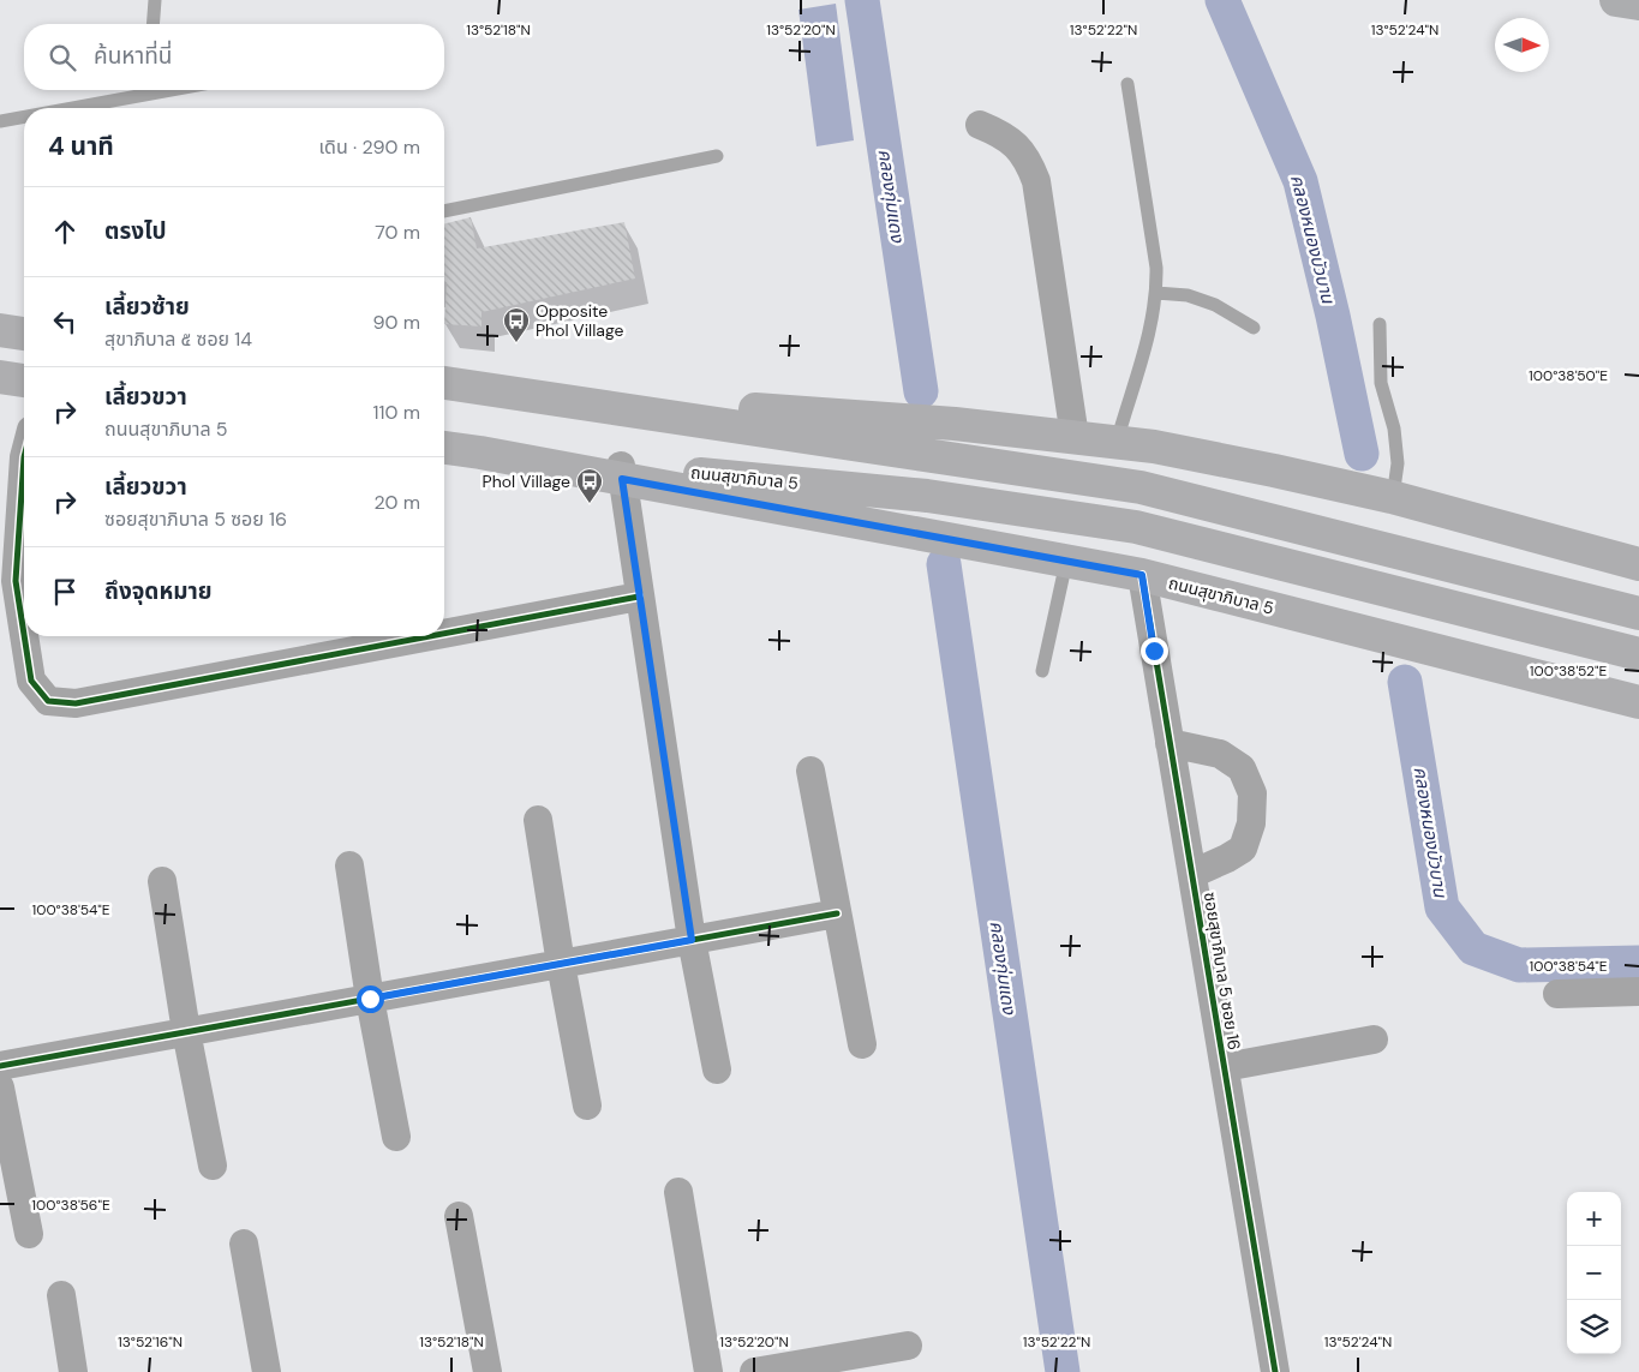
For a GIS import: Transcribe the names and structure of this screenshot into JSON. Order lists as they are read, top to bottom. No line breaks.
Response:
{"streets":{"main road":["ถนนสุขาภิบาล 5"],"street":["ซอยสุขาภิบาล 5 ซอย 16"]},"crossings":[["ถนนสุขาภิบาล 5","ซอยสุขาภิบาล 5 ซอย 16"]],"water":["คลองกุ่มแดง","คลองหนองบัวบาน"],"places":{"bus stop":["Opposite Phol Village","Phol Village"]},"north":"right","page":{"search":"ค้นหาที่นี่","heading":["4 นาที","เดิน · 290 m"],"list":[["ตรงไป","70 m"],["เลี้ยวซ้าย","สุขาภิบาล ๕ ซอย 14","90 m"],["เลี้ยวขวา","ถนนสุขาภิบาล 5","110 m"],["เลี้ยวขวา","ซอยสุขาภิบาล 5 ซอย 16","20 m"],"ถึงจุดหมาย"],"map_buttons":["+","−"]},"coordinates":["13°52'18\"N","13°52'20\"N","13°52'22\"N","13°52'24\"N","100°38'50\"E","100°38'52\"E","100°38'54\"E","100°38'56\"E","13°52'16\"N"]}
